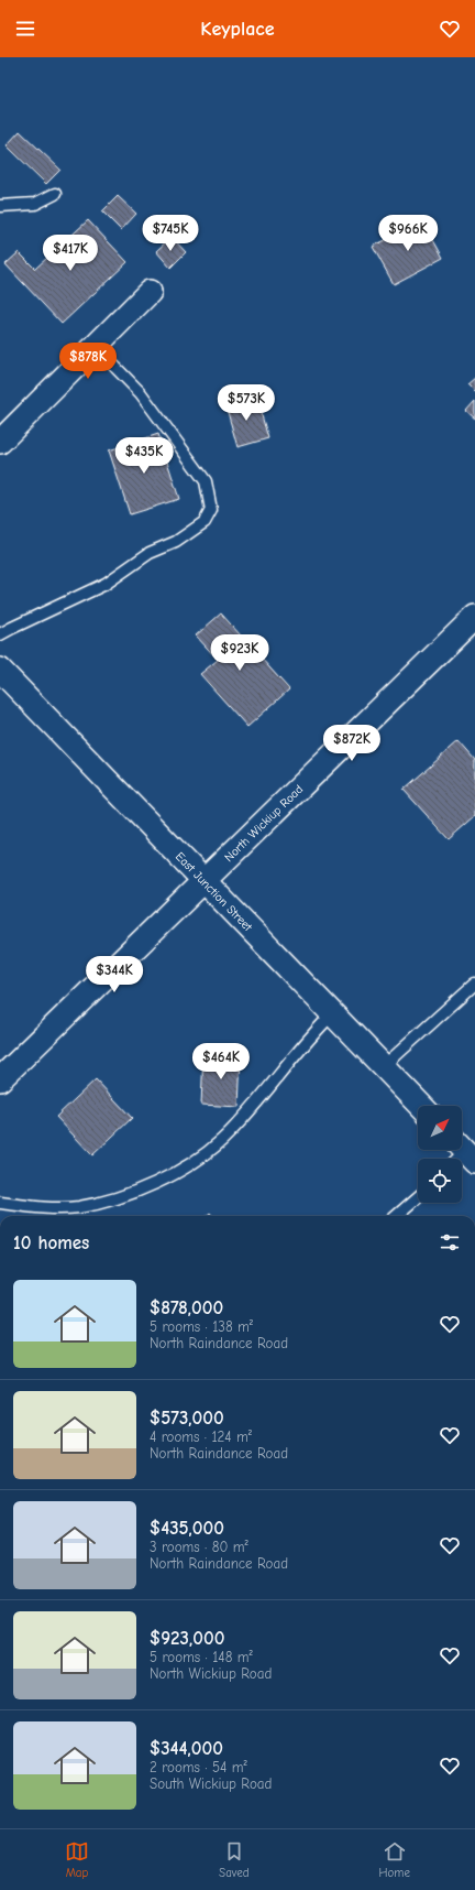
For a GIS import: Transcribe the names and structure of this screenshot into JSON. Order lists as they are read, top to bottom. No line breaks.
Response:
{"streets":{"street":["North Wickiup Road","East Junction Street"]},"crossings":[["North Wickiup Road","East Junction Street"]],"north":"top right","page":{"header":"Keyplace","price":["$745K","$966K","$417K","$878K","$573K","$435K","$923K","$872K","$344K","$464K"],"heading":"10 homes","list":[{"name":"$878,000","note":"5 rooms · 138 m² · North Raindance Road"},{"name":"$573,000","note":"4 rooms · 124 m² · North Raindance Road"},{"name":"$435,000","note":"3 rooms · 80 m² · North Raindance Road"},{"name":"$923,000","note":"5 rooms · 148 m² · North Wickiup Road"},{"name":"$344,000","note":"2 rooms · 54 m² · South Wickiup Road"}],"tabs":["Map","Saved","Home"]}}
